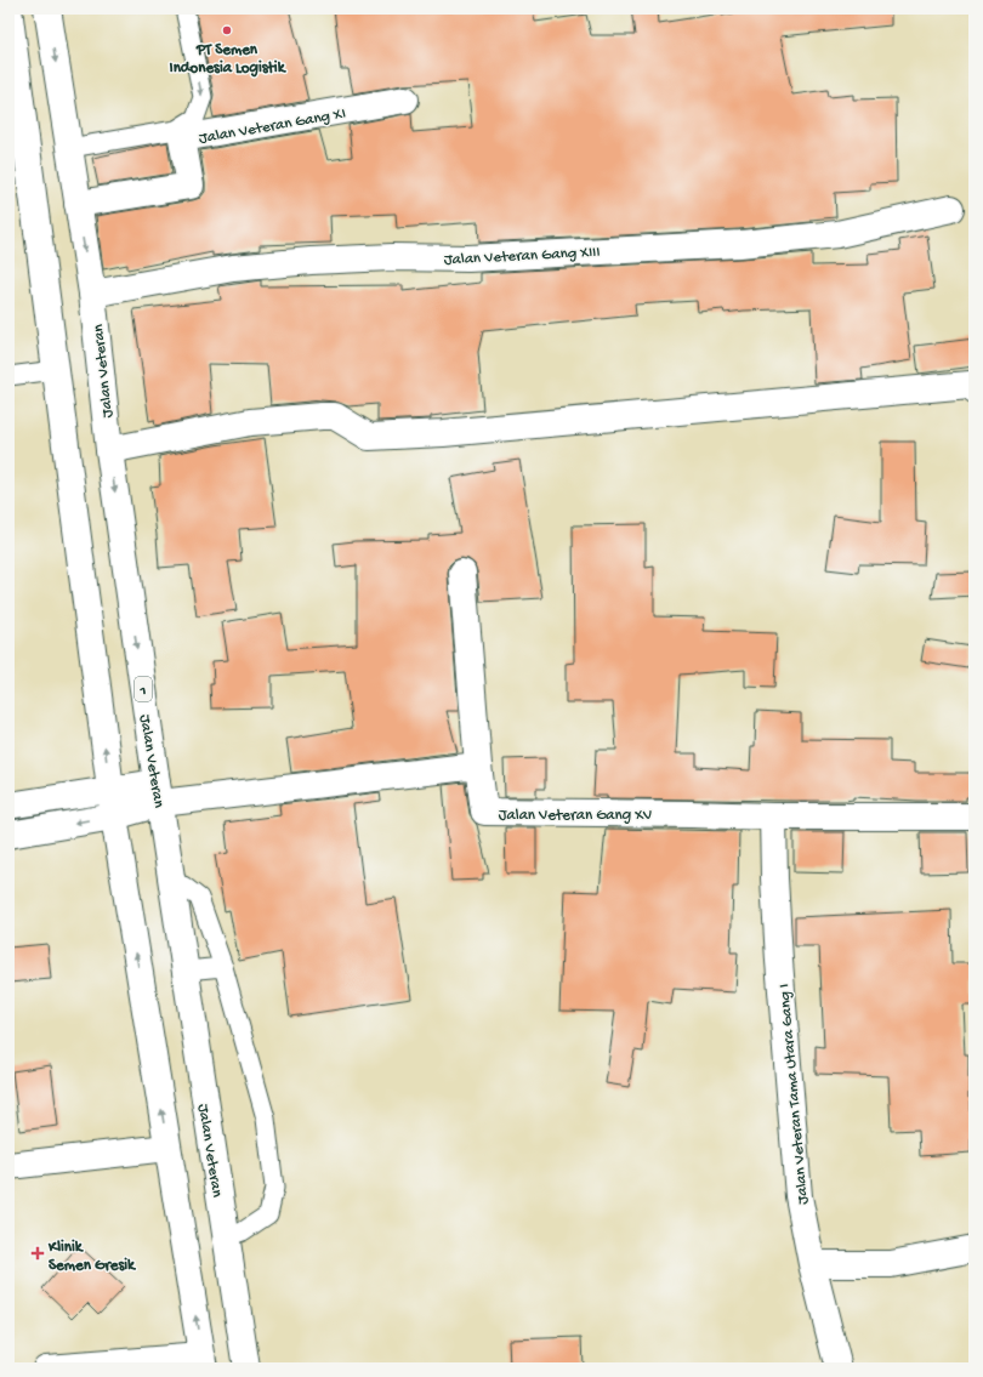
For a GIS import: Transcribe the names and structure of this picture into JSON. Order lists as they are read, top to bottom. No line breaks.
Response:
{"streets":{"main road":["Jalan Veteran Gang XI","Jalan Veteran Gang XIII","Jalan Veteran","1","Jalan Veteran Gang XV","Jalan Veteran Tama Utara Gang I"]},"crossings":[["Jalan Veteran Gang XI","Jalan Veteran"],["Jalan Veteran Gang XIII","Jalan Veteran"],["Jalan Veteran Gang XV","Jalan Veteran Tama Utara Gang I"]],"places":{"other":["PT Semen Indonesia Logistik"],"health":["Klinik Semen Gresik"]}}
